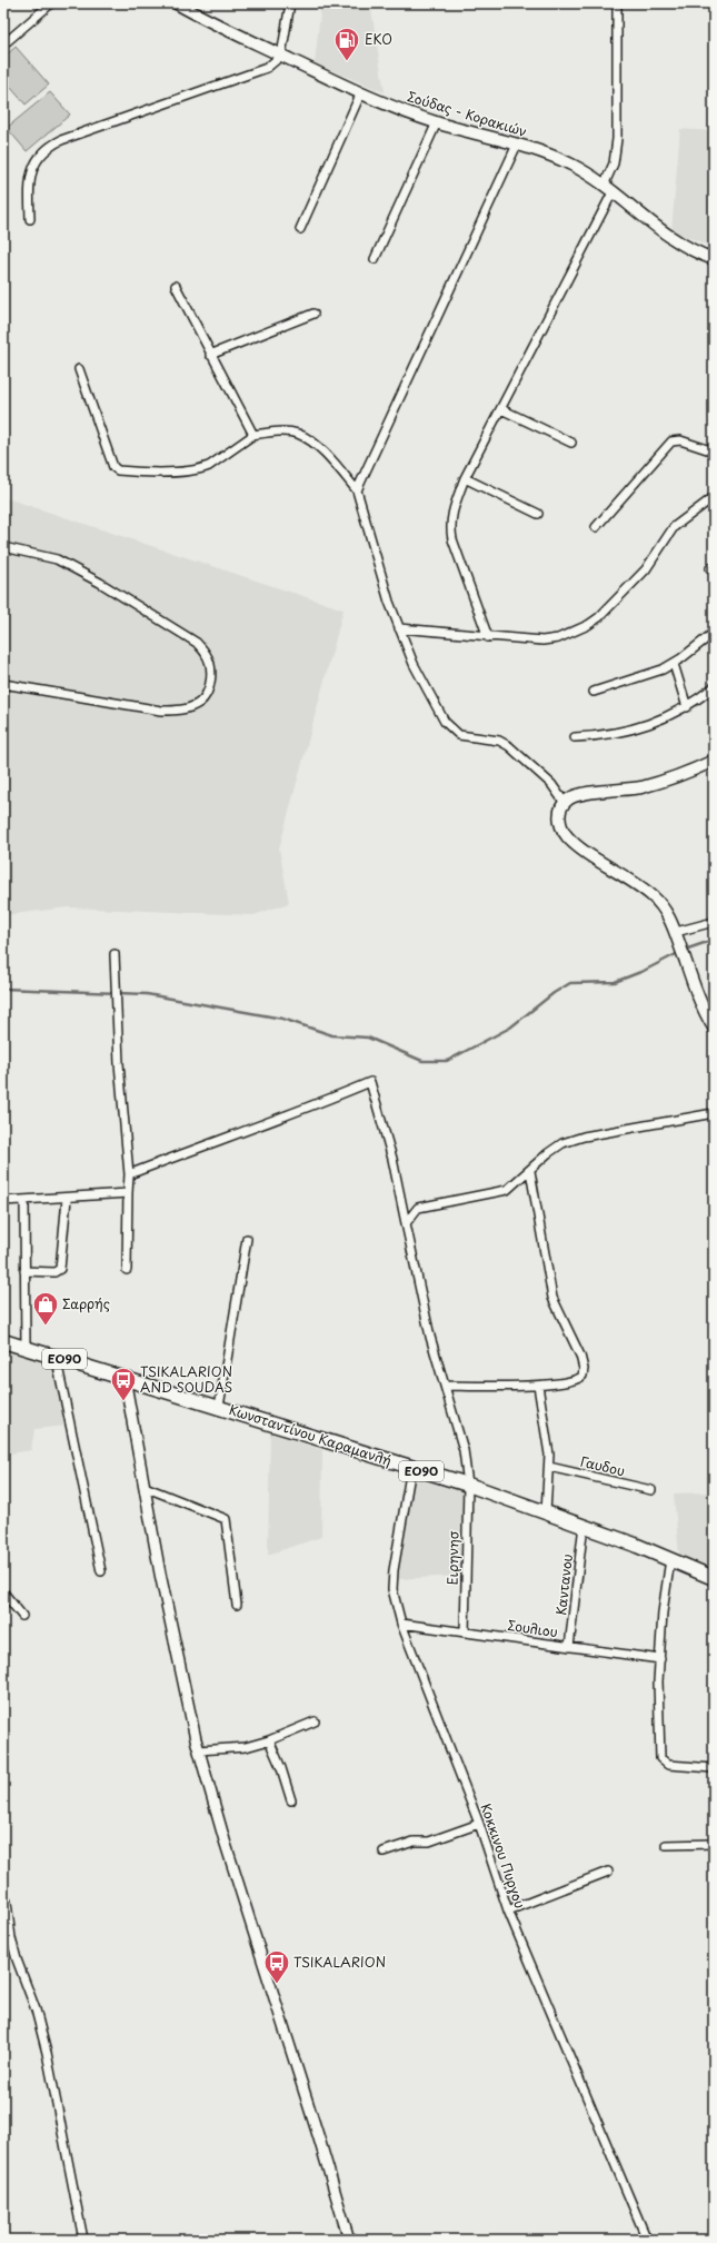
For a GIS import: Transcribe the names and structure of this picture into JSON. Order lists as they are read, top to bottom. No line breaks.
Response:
{"streets":{"main road":["Σούδας - Κορακιών","ΕΟ90","Κωνσταντίνου Καραμανλή"],"street":["Γαυδου","Ειρηνησ","Καντανου","Σουλιου","Κοκκινου Πυργου"]},"crossings":[["Κωνσταντίνου Καραμανλή","Ειρηνησ"],["Κωνσταντίνου Καραμανλή","Καντανου"],["Κωνσταντίνου Καραμανλή","Κοκκινου Πυργου"],["Ειρηνησ","Σουλιου"],["Καντανου","Σουλιου"],["Σουλιου","Κοκκινου Πυργου"]],"places":{"fuel station":["EKO"],"shop":["Σαρρής"],"bus stop":["TSIKALARION AND SOUDAS","TSIKALARION"]}}
